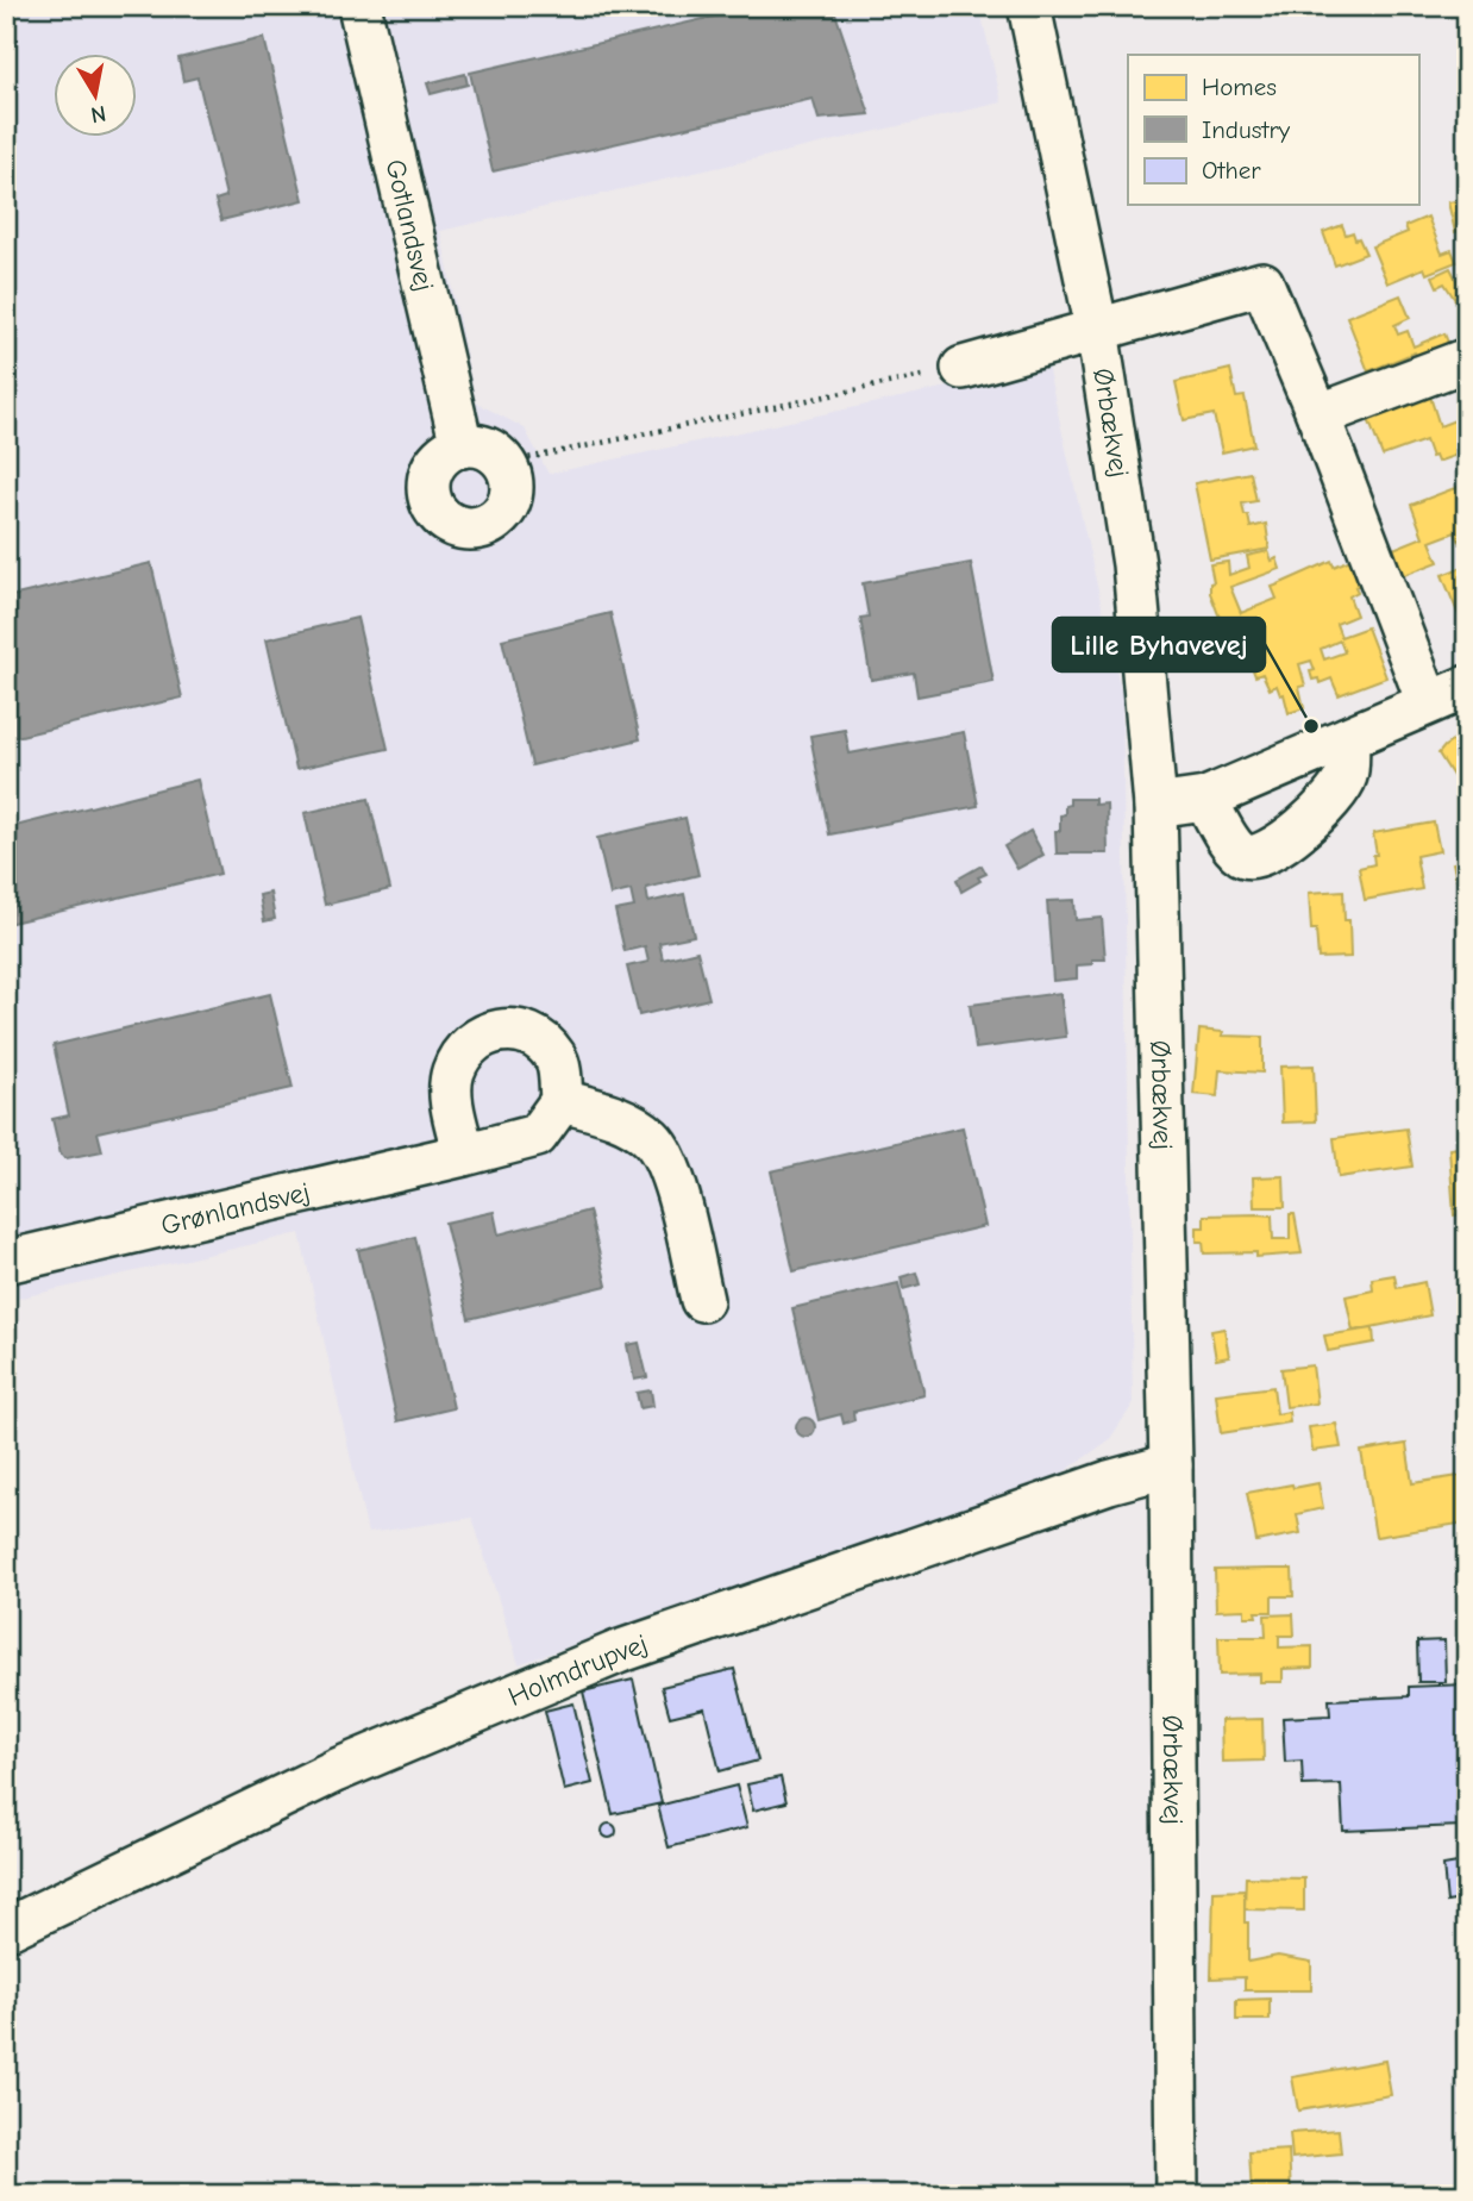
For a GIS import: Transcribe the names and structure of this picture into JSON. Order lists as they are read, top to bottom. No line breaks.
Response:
{"streets":{"street":["Gotlandsvej","Ørbækvej","Grønlandsvej","Holmdrupvej"]},"crossings":[["Ørbækvej","Holmdrupvej"]],"places":["Lille Byhavevej"],"legend":["Homes","Industry","Other"],"north":"bottom"}
